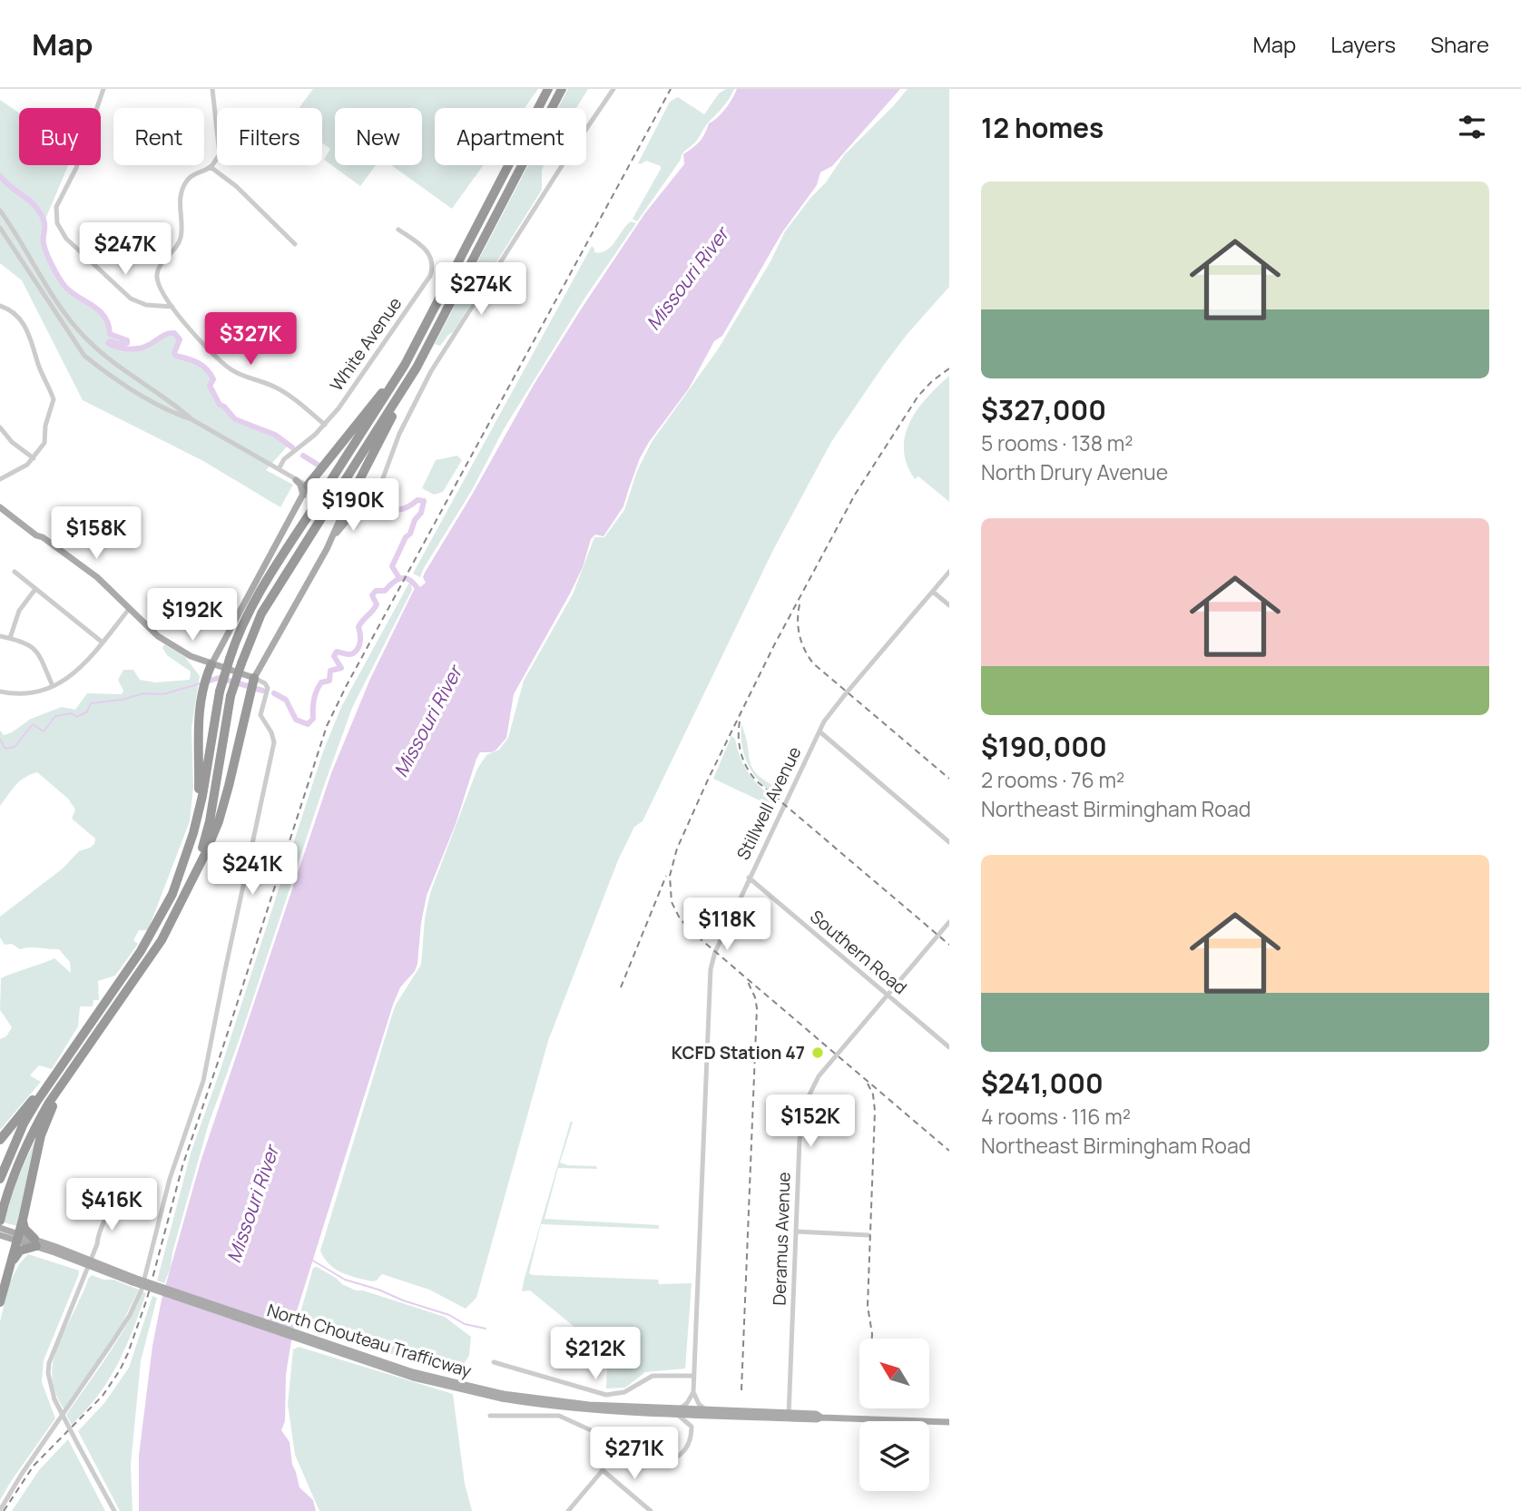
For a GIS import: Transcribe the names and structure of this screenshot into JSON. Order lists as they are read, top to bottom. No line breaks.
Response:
{"streets":{"main road":["North Chouteau Trafficway"],"street":["White Avenue","Stillwell Avenue","Southern Road","Deramus Avenue"]},"crossings":[["Stillwell Avenue","Southern Road"],["Stillwell Avenue","North Chouteau Trafficway"],["Southern Road","Deramus Avenue"],["Deramus Avenue","North Chouteau Trafficway"]],"water":["Missouri River"],"places":["KCFD Station 47"],"north":"top left","page":{"header":"Map","nav":["Map","Layers","Share"],"heading":"12 homes","chip":["Buy","Rent","Filters","New","Apartment"],"list":[{"name":"$327,000","note":"5 rooms · 138 m² · North Drury Avenue"},{"name":"$190,000","note":"2 rooms · 76 m² · Northeast Birmingham Road"},{"name":"$241,000","note":"4 rooms · 116 m² · Northeast Birmingham Road"}],"price":["$247K","$274K","$327K","$190K","$158K","$192K","$241K","$118K","$152K","$416K","$212K","$271K"]}}
